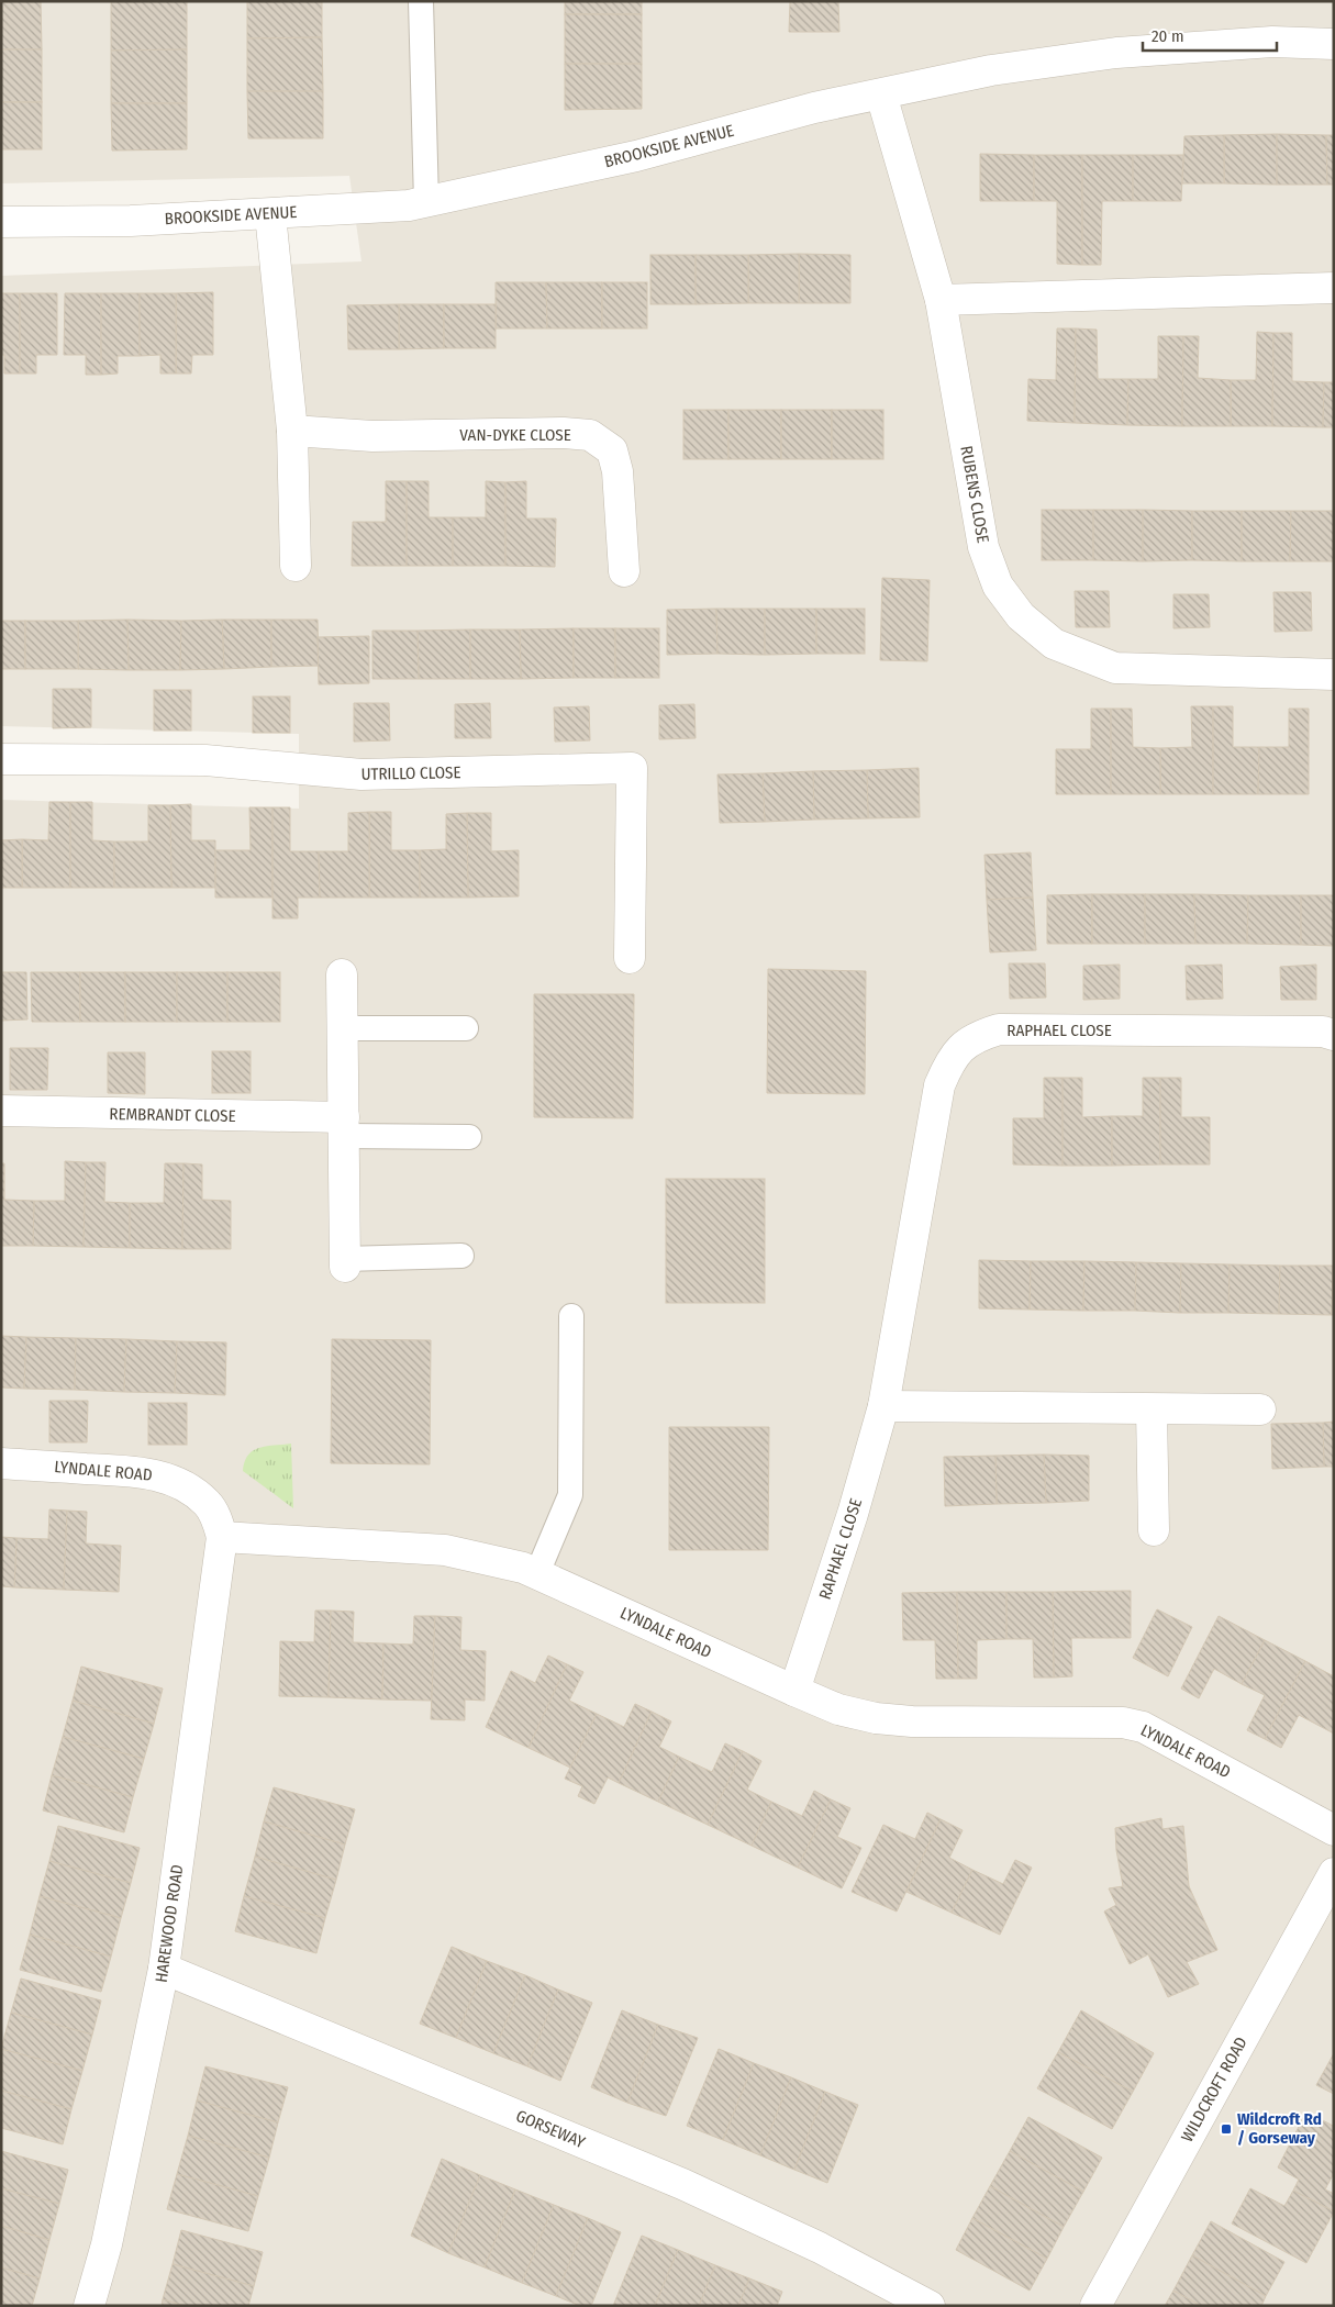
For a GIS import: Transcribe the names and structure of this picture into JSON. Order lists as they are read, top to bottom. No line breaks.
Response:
{"streets":{"street":["BROOKSIDE AVENUE","VAN-DYKE CLOSE","RUBENS CLOSE","UTRILLO CLOSE","RAPHAEL CLOSE","REMBRANDT CLOSE","LYNDALE ROAD","HAREWOOD ROAD","WILDCROFT ROAD","GORSEWAY"]},"crossings":[["BROOKSIDE AVENUE","RUBENS CLOSE"],["RAPHAEL CLOSE","LYNDALE ROAD"],["LYNDALE ROAD","HAREWOOD ROAD"],["HAREWOOD ROAD","GORSEWAY"]],"places":{"transit":["Wildcroft Rd / Gorseway"]},"scale_bar":"20 m"}
